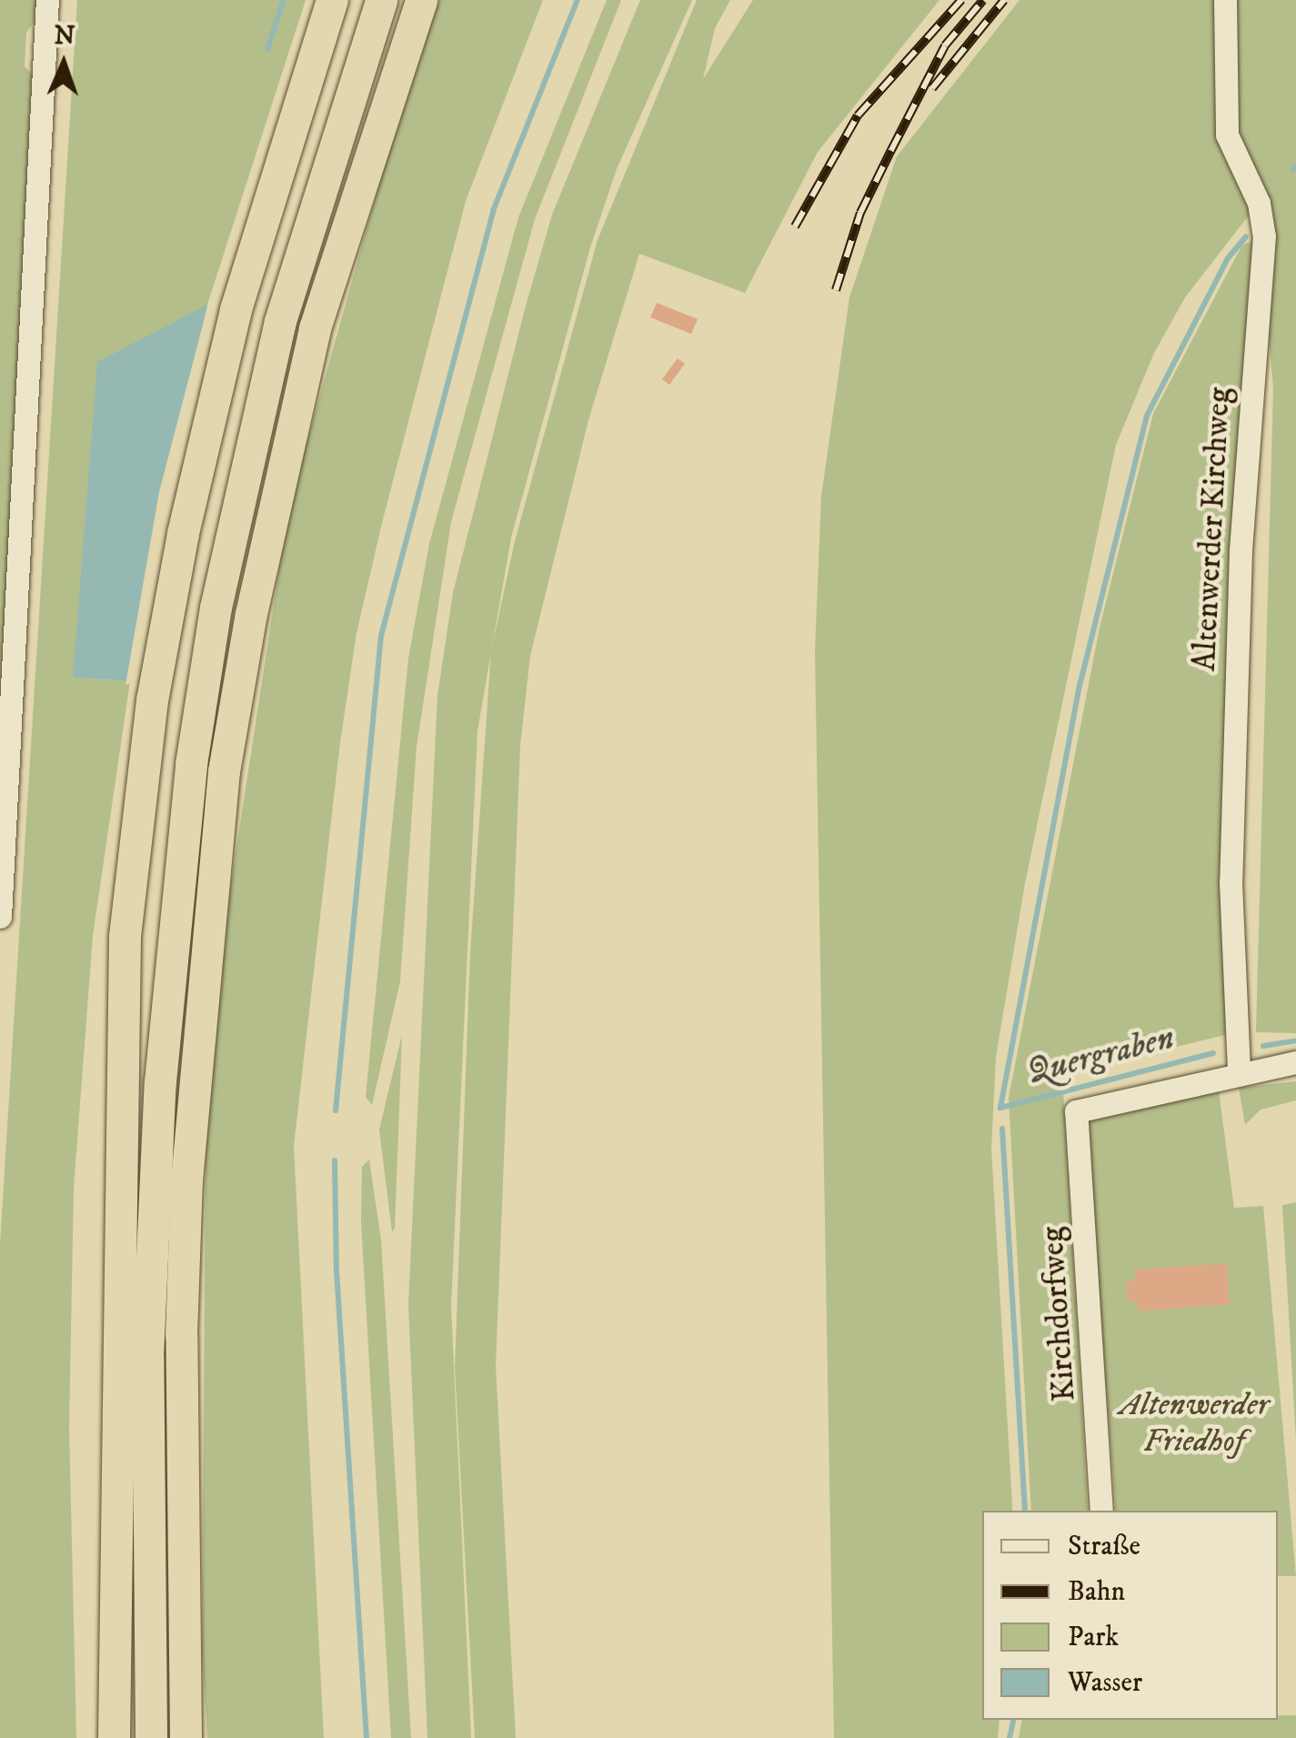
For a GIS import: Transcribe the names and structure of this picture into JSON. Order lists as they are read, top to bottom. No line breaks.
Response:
{"streets":{"street":["Altenwerder Kirchweg","Kirchdorfweg"]},"crossings":[["Altenwerder Kirchweg","Kirchdorfweg"]],"water":["Quergraben"],"parks":["Altenwerder Friedhof"],"legend":["Straße","Bahn","Park","Wasser"],"north":"top"}
